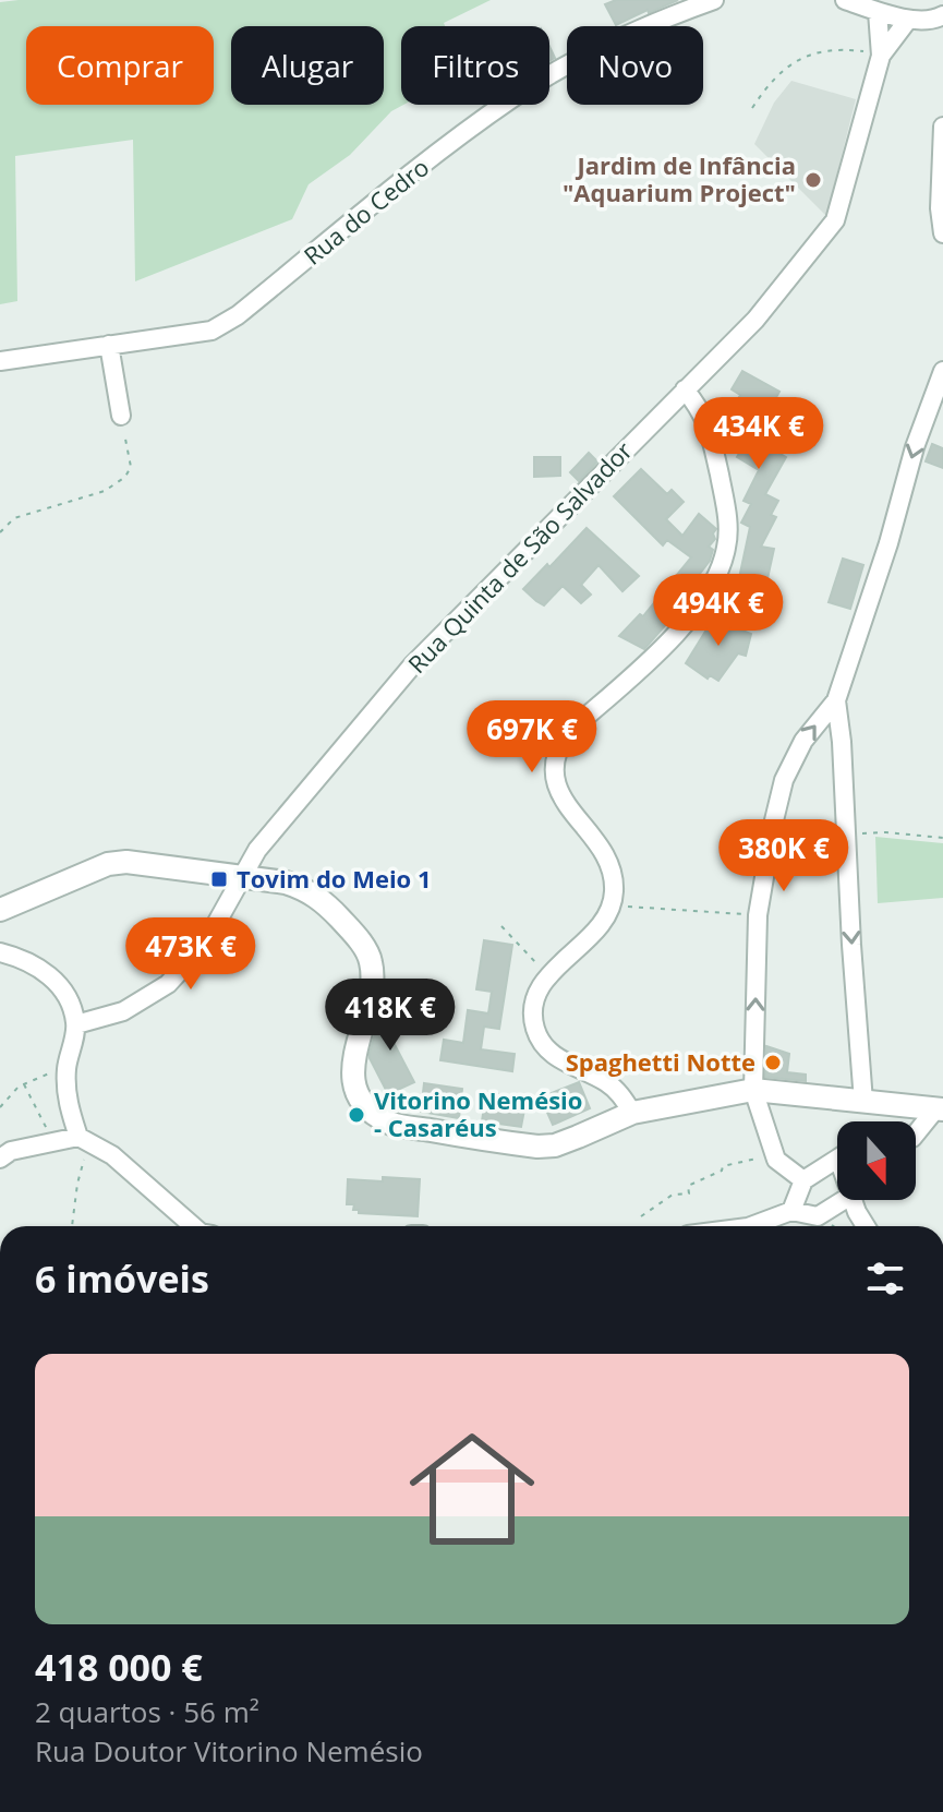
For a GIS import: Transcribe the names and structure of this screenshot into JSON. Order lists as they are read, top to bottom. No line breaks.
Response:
{"streets":{"street":["Rua do Cedro","Rua Quinta de São Salvador"]},"places":{"other":["Jardim de Infância \"Aquarium Project\"","Spaghetti Notte","Vitorino Nemésio - Casaréus"],"transit":["Tovim do Meio 1"]},"north":"bottom","page":{"chip":["Comprar","Alugar","Filtros","Novo"],"price":["434K €","494K €","697K €","380K €","473K €","418K €"],"heading":"6 imóveis","list":[{"name":"418 000 €","note":"2 quartos · 56 m² · Rua Doutor Vitorino Nemésio"}]}}
